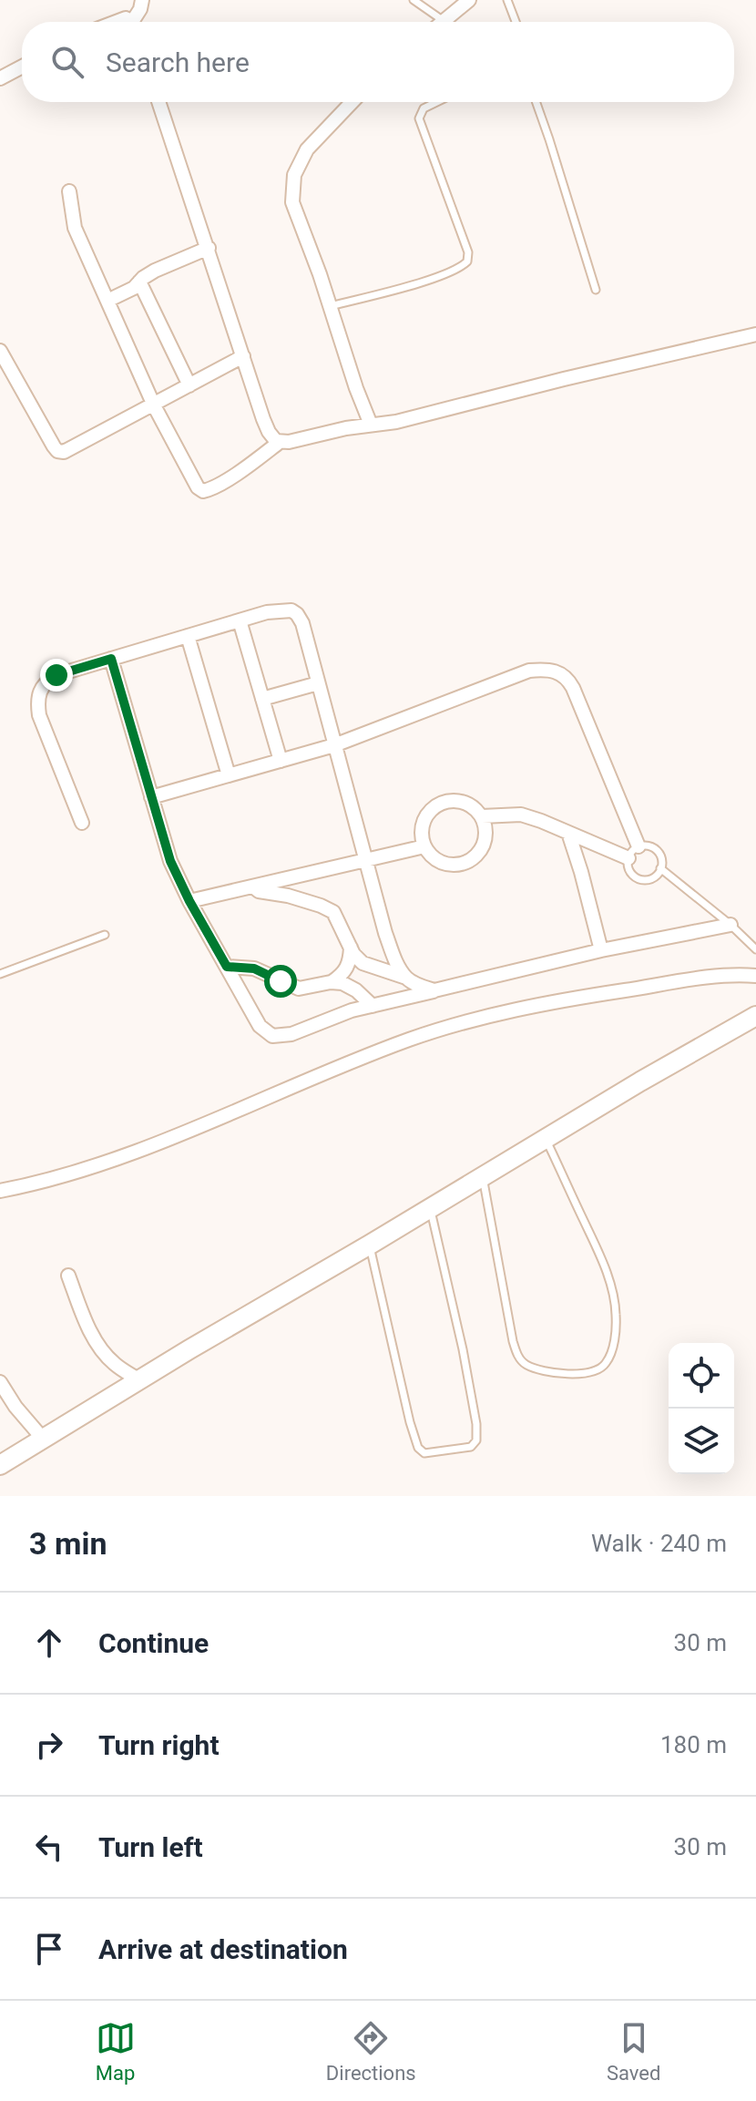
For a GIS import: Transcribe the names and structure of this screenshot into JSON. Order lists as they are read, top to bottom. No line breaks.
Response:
{"page":{"search":"Search here","heading":["3 min","Walk · 240 m"],"list":[["Continue","30 m"],["Turn right","180 m"],["Turn left","30 m"],"Arrive at destination"],"nav":["Map","Directions","Saved"]}}
